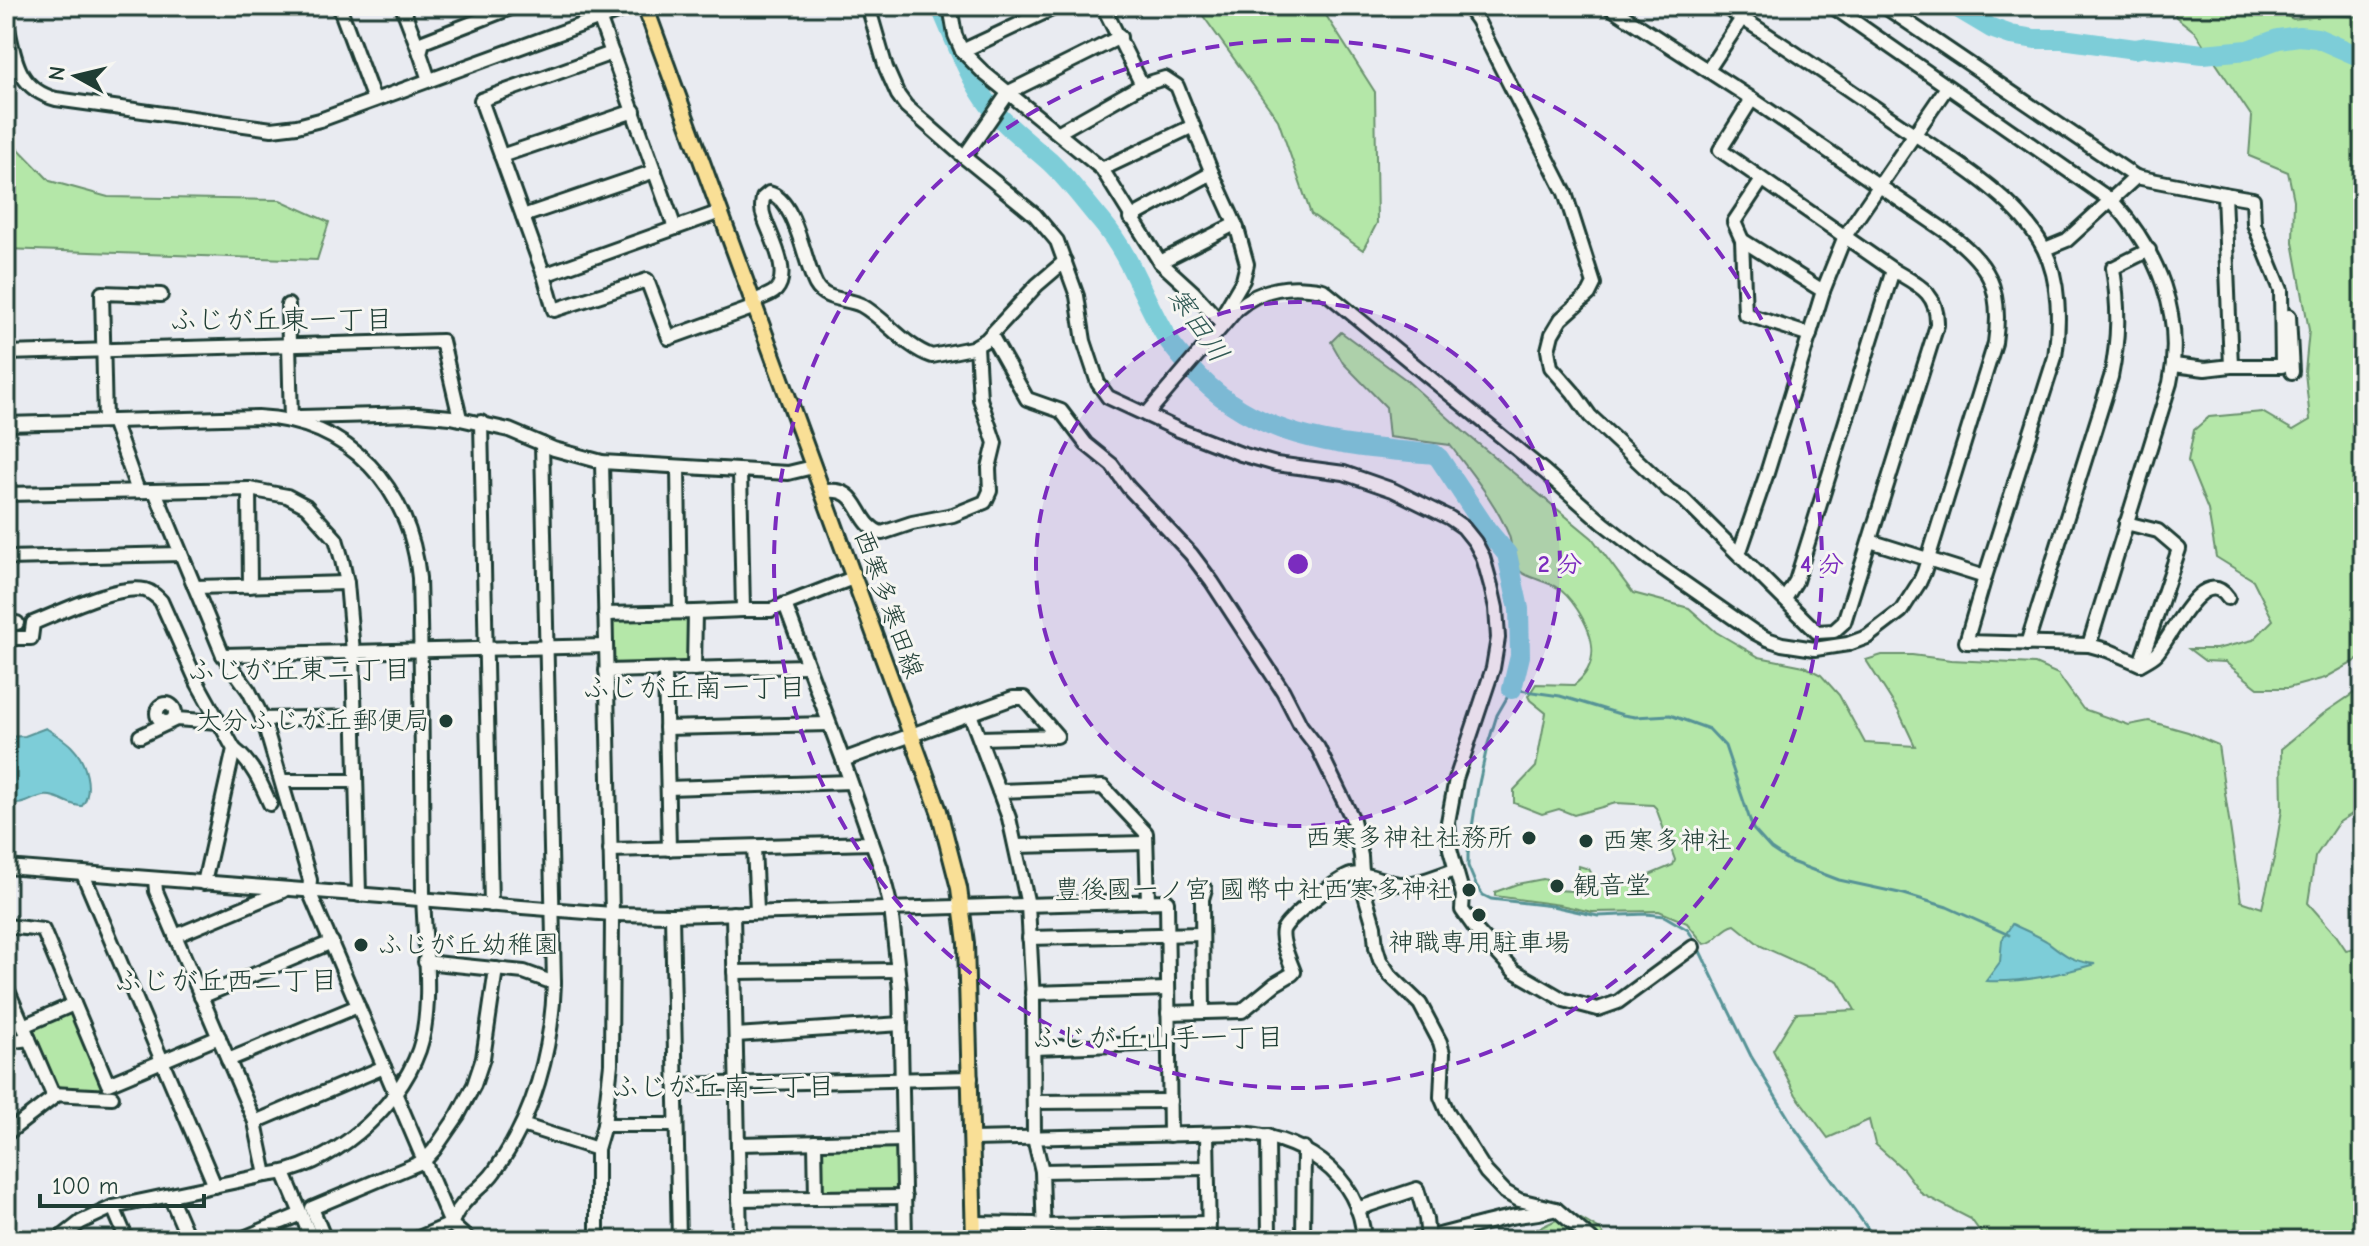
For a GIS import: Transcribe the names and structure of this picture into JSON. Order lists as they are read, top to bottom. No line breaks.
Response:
{"streets":{"main road":["西寒多寒田線"]},"districts":["ふじが丘東一丁目","ふじが丘東二丁目","ふじが丘南一丁目","ふじが丘西二丁目","ふじが丘山手一丁目","ふじが丘南二丁目"],"water":["寒田川"],"places":["大分ふじが丘郵便局","西寒多神社社務所","西寒多神社","観音堂","豊後國一ノ宮 國幣中社西寒多神社","神職専用駐車場","ふじが丘幼稚園"],"scale_bar":"100 m","north":"left","rings":["2 分","4 分"]}
